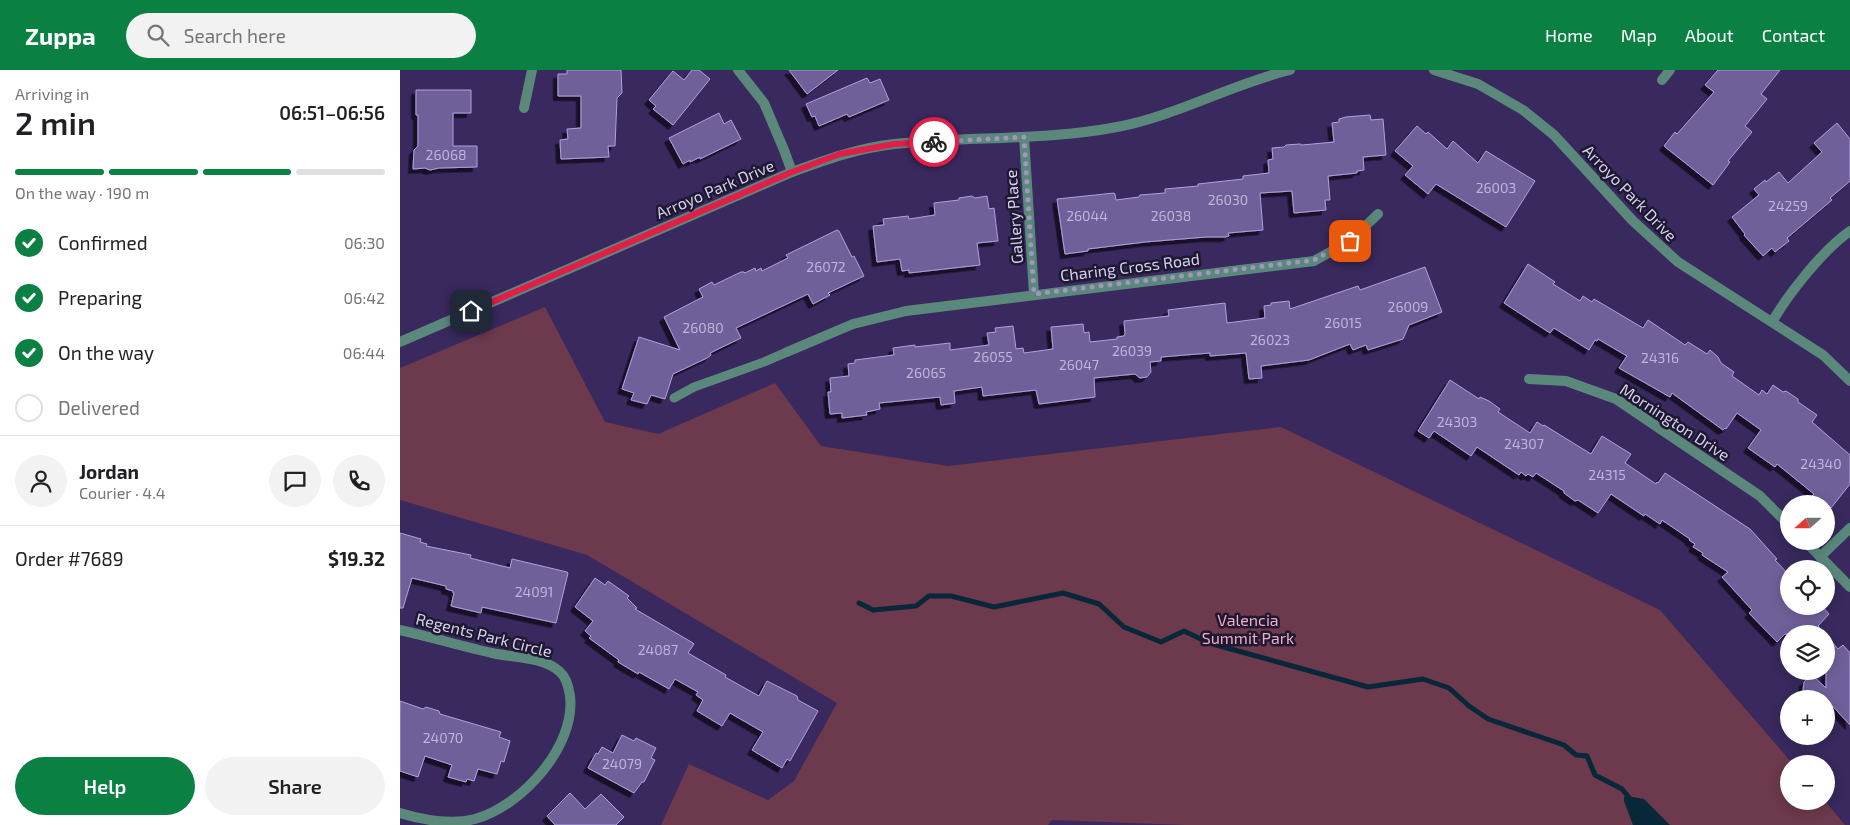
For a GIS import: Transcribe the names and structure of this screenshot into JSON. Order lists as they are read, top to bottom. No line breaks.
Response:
{"streets":{"street":["Arroyo Park Drive","Gallery Place","Charing Cross Road","Mornington Drive","Regents Park Circle"]},"crossings":[["Arroyo Park Drive","Gallery Place"],["Gallery Place","Charing Cross Road"]],"parks":["Valencia Summit Park"],"house_numbers":["26068","26003","26030","24259","26044","26038","26072","26009","26015","26080","26023","26039","26055","24316","26047","26065","24303","24307","24340","24315","24091","24087","24070","24079"],"north":"left","page":{"header":"Zuppa","search":"Search here","nav":["Home","Map","About","Contact"],"heading":["2 min","Arriving in","06:51–06:56"],"panel":["Jordan","Courier · 4.4","Order #7689","$19.32"],"bar":"On the way · 190 m","list":[["Confirmed","06:30"],["Preparing","06:42"],["On the way","06:44"],"Delivered"],"map_buttons":["+","−"],"buttons":["Help","Share"]}}
